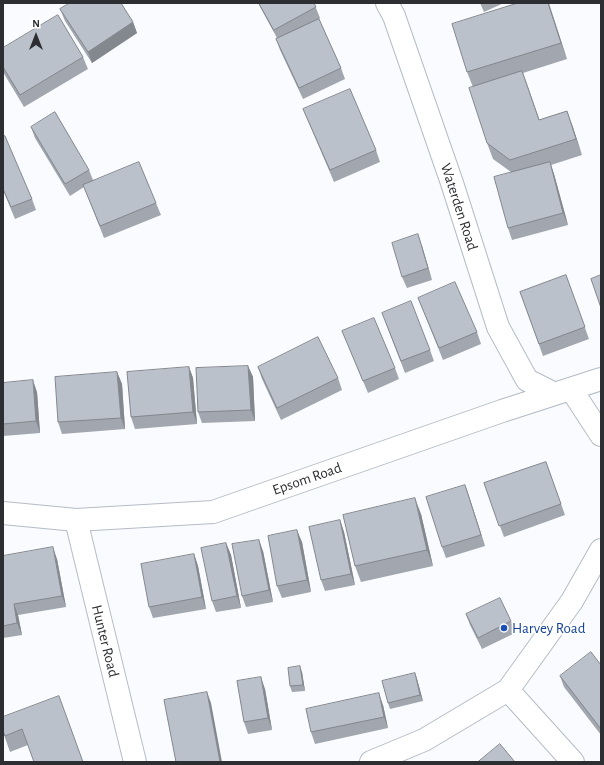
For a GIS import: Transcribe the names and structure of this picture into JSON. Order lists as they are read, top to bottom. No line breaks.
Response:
{"streets":{"main road":["Waterden Road","Epsom Road","Hunter Road"]},"crossings":[["Waterden Road","Epsom Road"],["Epsom Road","Hunter Road"]],"places":["Harvey Road"],"north":"top"}
